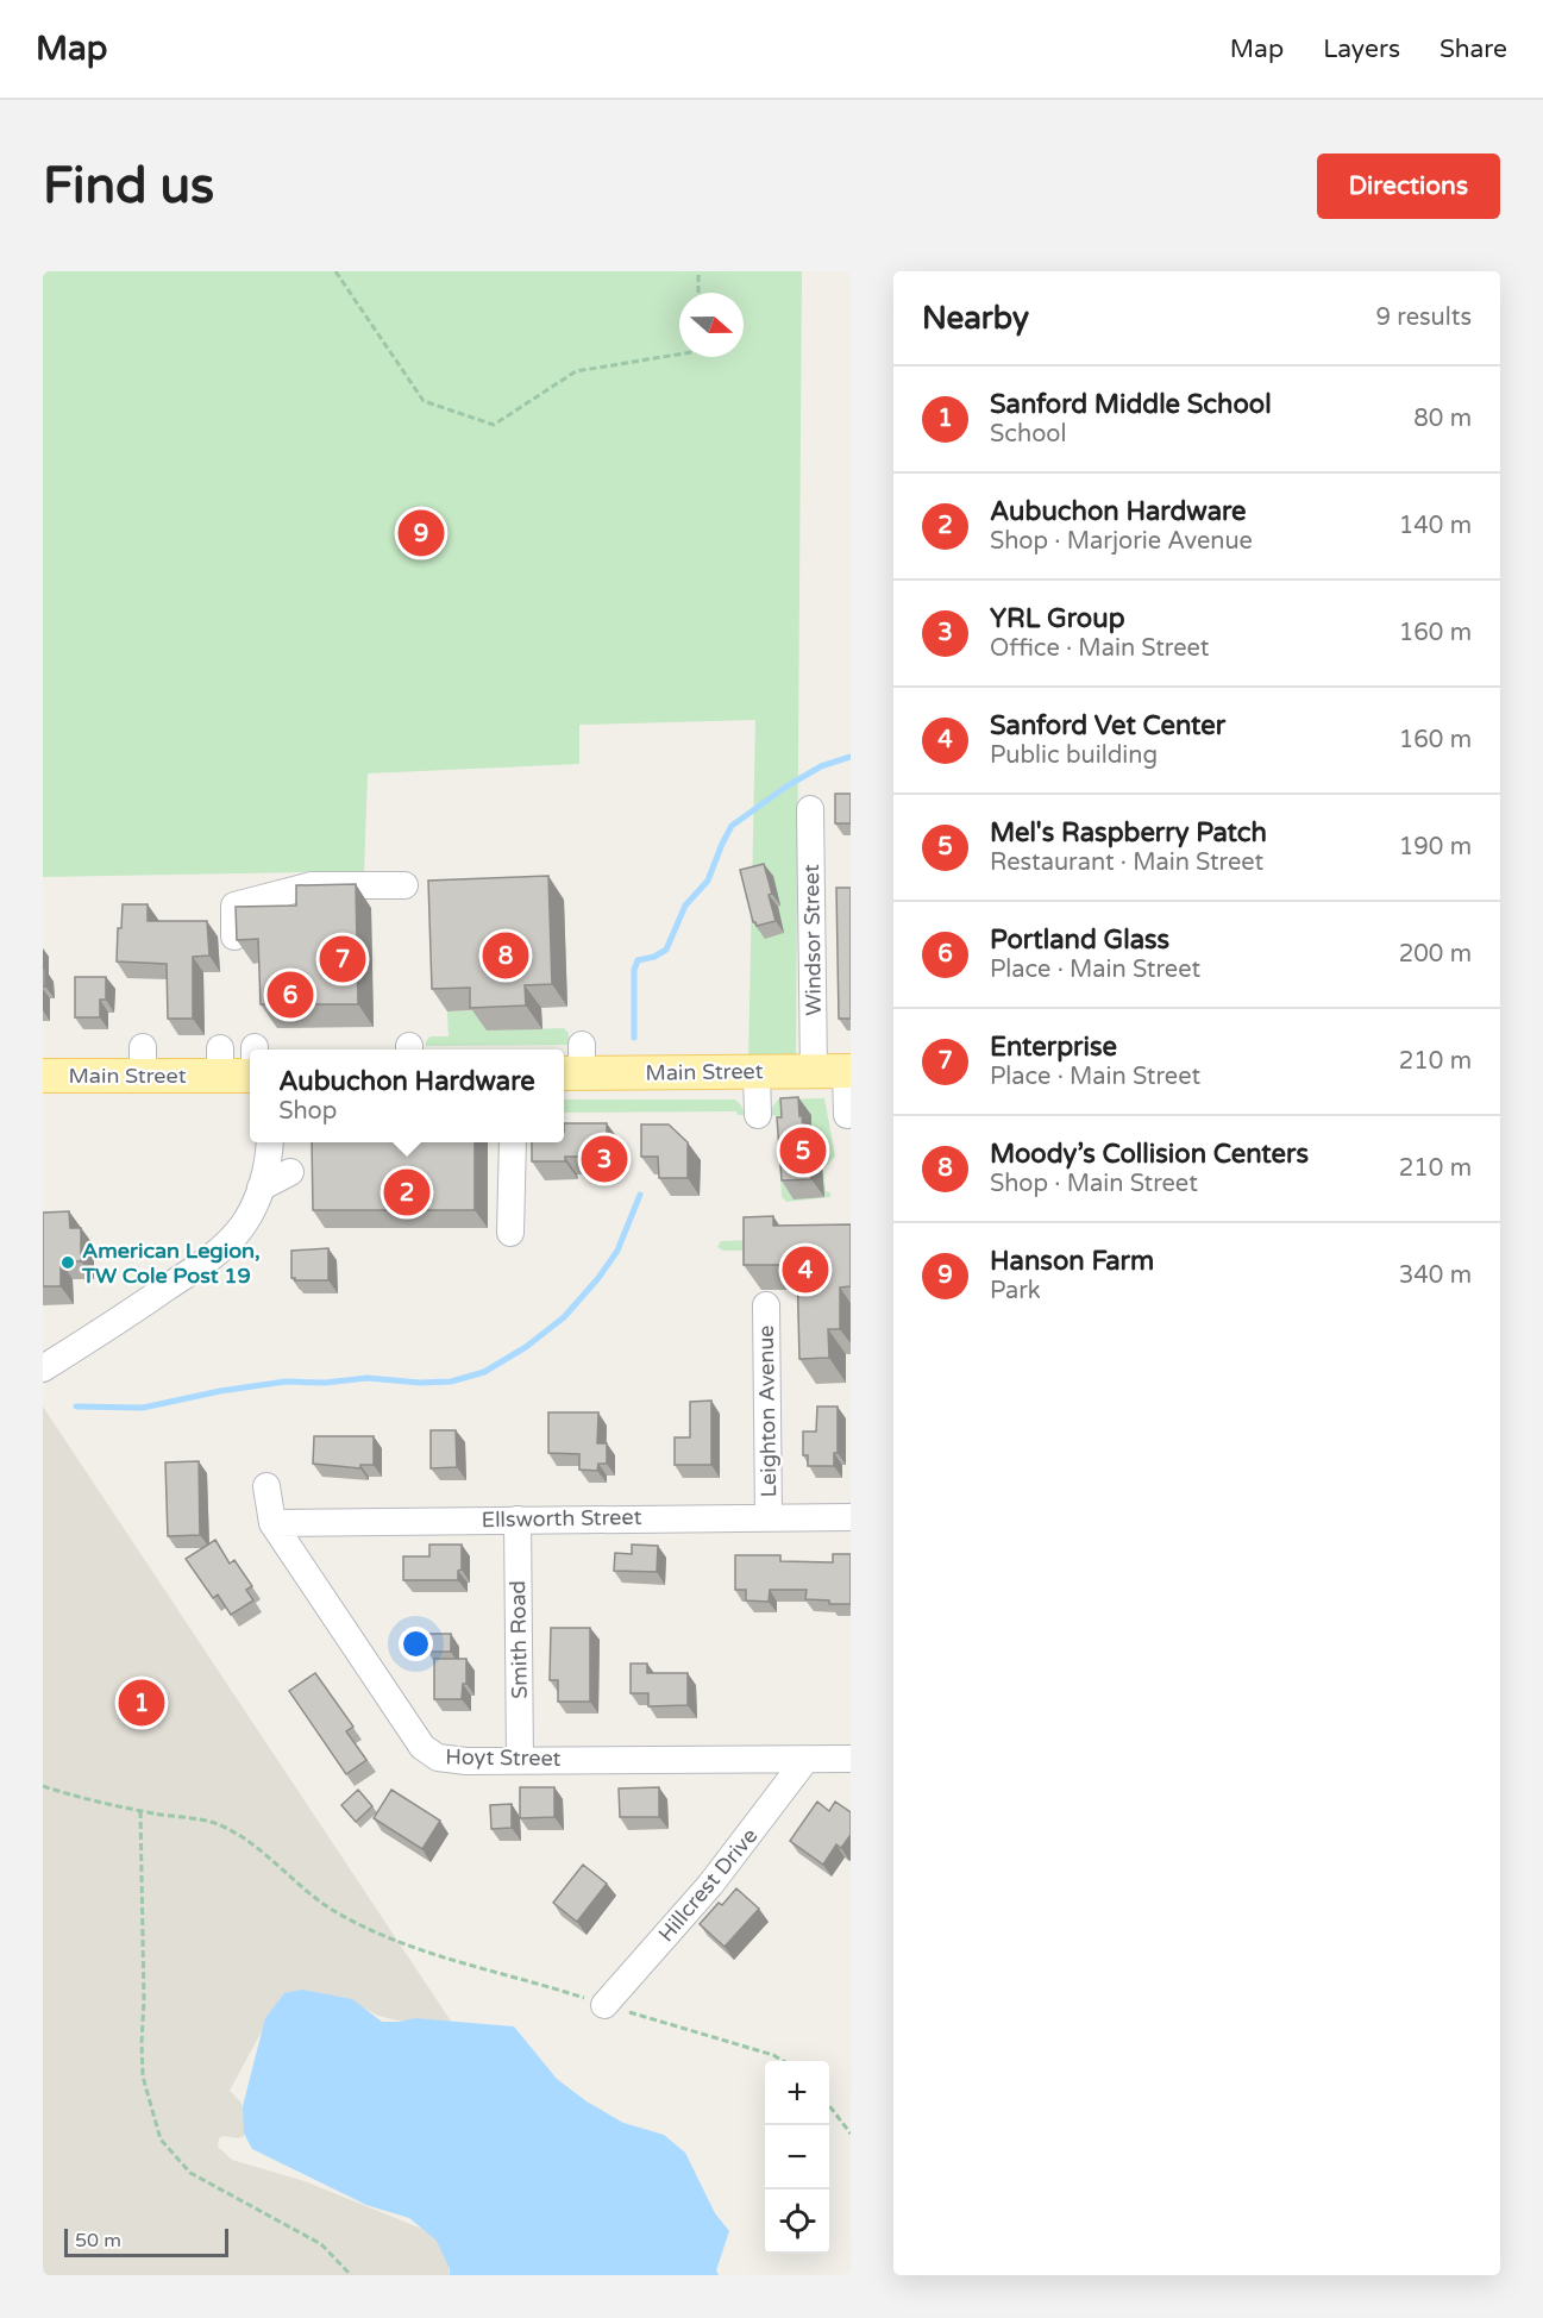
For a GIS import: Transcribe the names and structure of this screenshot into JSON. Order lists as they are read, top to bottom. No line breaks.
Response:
{"streets":{"main road":["Main Street"],"street":["Windsor Street","Leighton Avenue","Ellsworth Street","Smith Road","Hoyt Street","Hillcrest Drive"]},"crossings":[["Windsor Street","Main Street"],["Leighton Avenue","Ellsworth Street"],["Ellsworth Street","Smith Road"],["Ellsworth Street","Hoyt Street"],["Smith Road","Hoyt Street"],["Hoyt Street","Hillcrest Drive"]],"places":["American Legion, TW Cole Post 19"],"scale_bar":"50 m","north":"right","page":{"header":"Map","nav":["Map","Layers","Share"],"buttons":"Directions","title":"Find us","heading":["Nearby","9 results"],"list":[{"mark":"1","name":"Sanford Middle School","note":"School","value":"80 m"},{"mark":"2","name":"Aubuchon Hardware","note":"Shop · Marjorie Avenue","value":"140 m"},{"mark":"3","name":"YRL Group","note":"Office · Main Street","value":"160 m"},{"mark":"4","name":"Sanford Vet Center","note":"Public building","value":"160 m"},{"mark":"5","name":"Mel's Raspberry Patch","note":"Restaurant · Main Street","value":"190 m"},{"mark":"6","name":"Portland Glass","note":"Place · Main Street","value":"200 m"},{"mark":"7","name":"Enterprise","note":"Place · Main Street","value":"210 m"},{"mark":"8","name":"Moody’s Collision Centers","note":"Shop · Main Street","value":"210 m"},{"mark":"9","name":"Hanson Farm","note":"Park","value":"340 m"}],"pins":["9","8","7","6","5","3","2","4","1"],"popup":["Aubuchon Hardware","Shop"],"map_buttons":["+","−"],"scale":"50 m"}}
